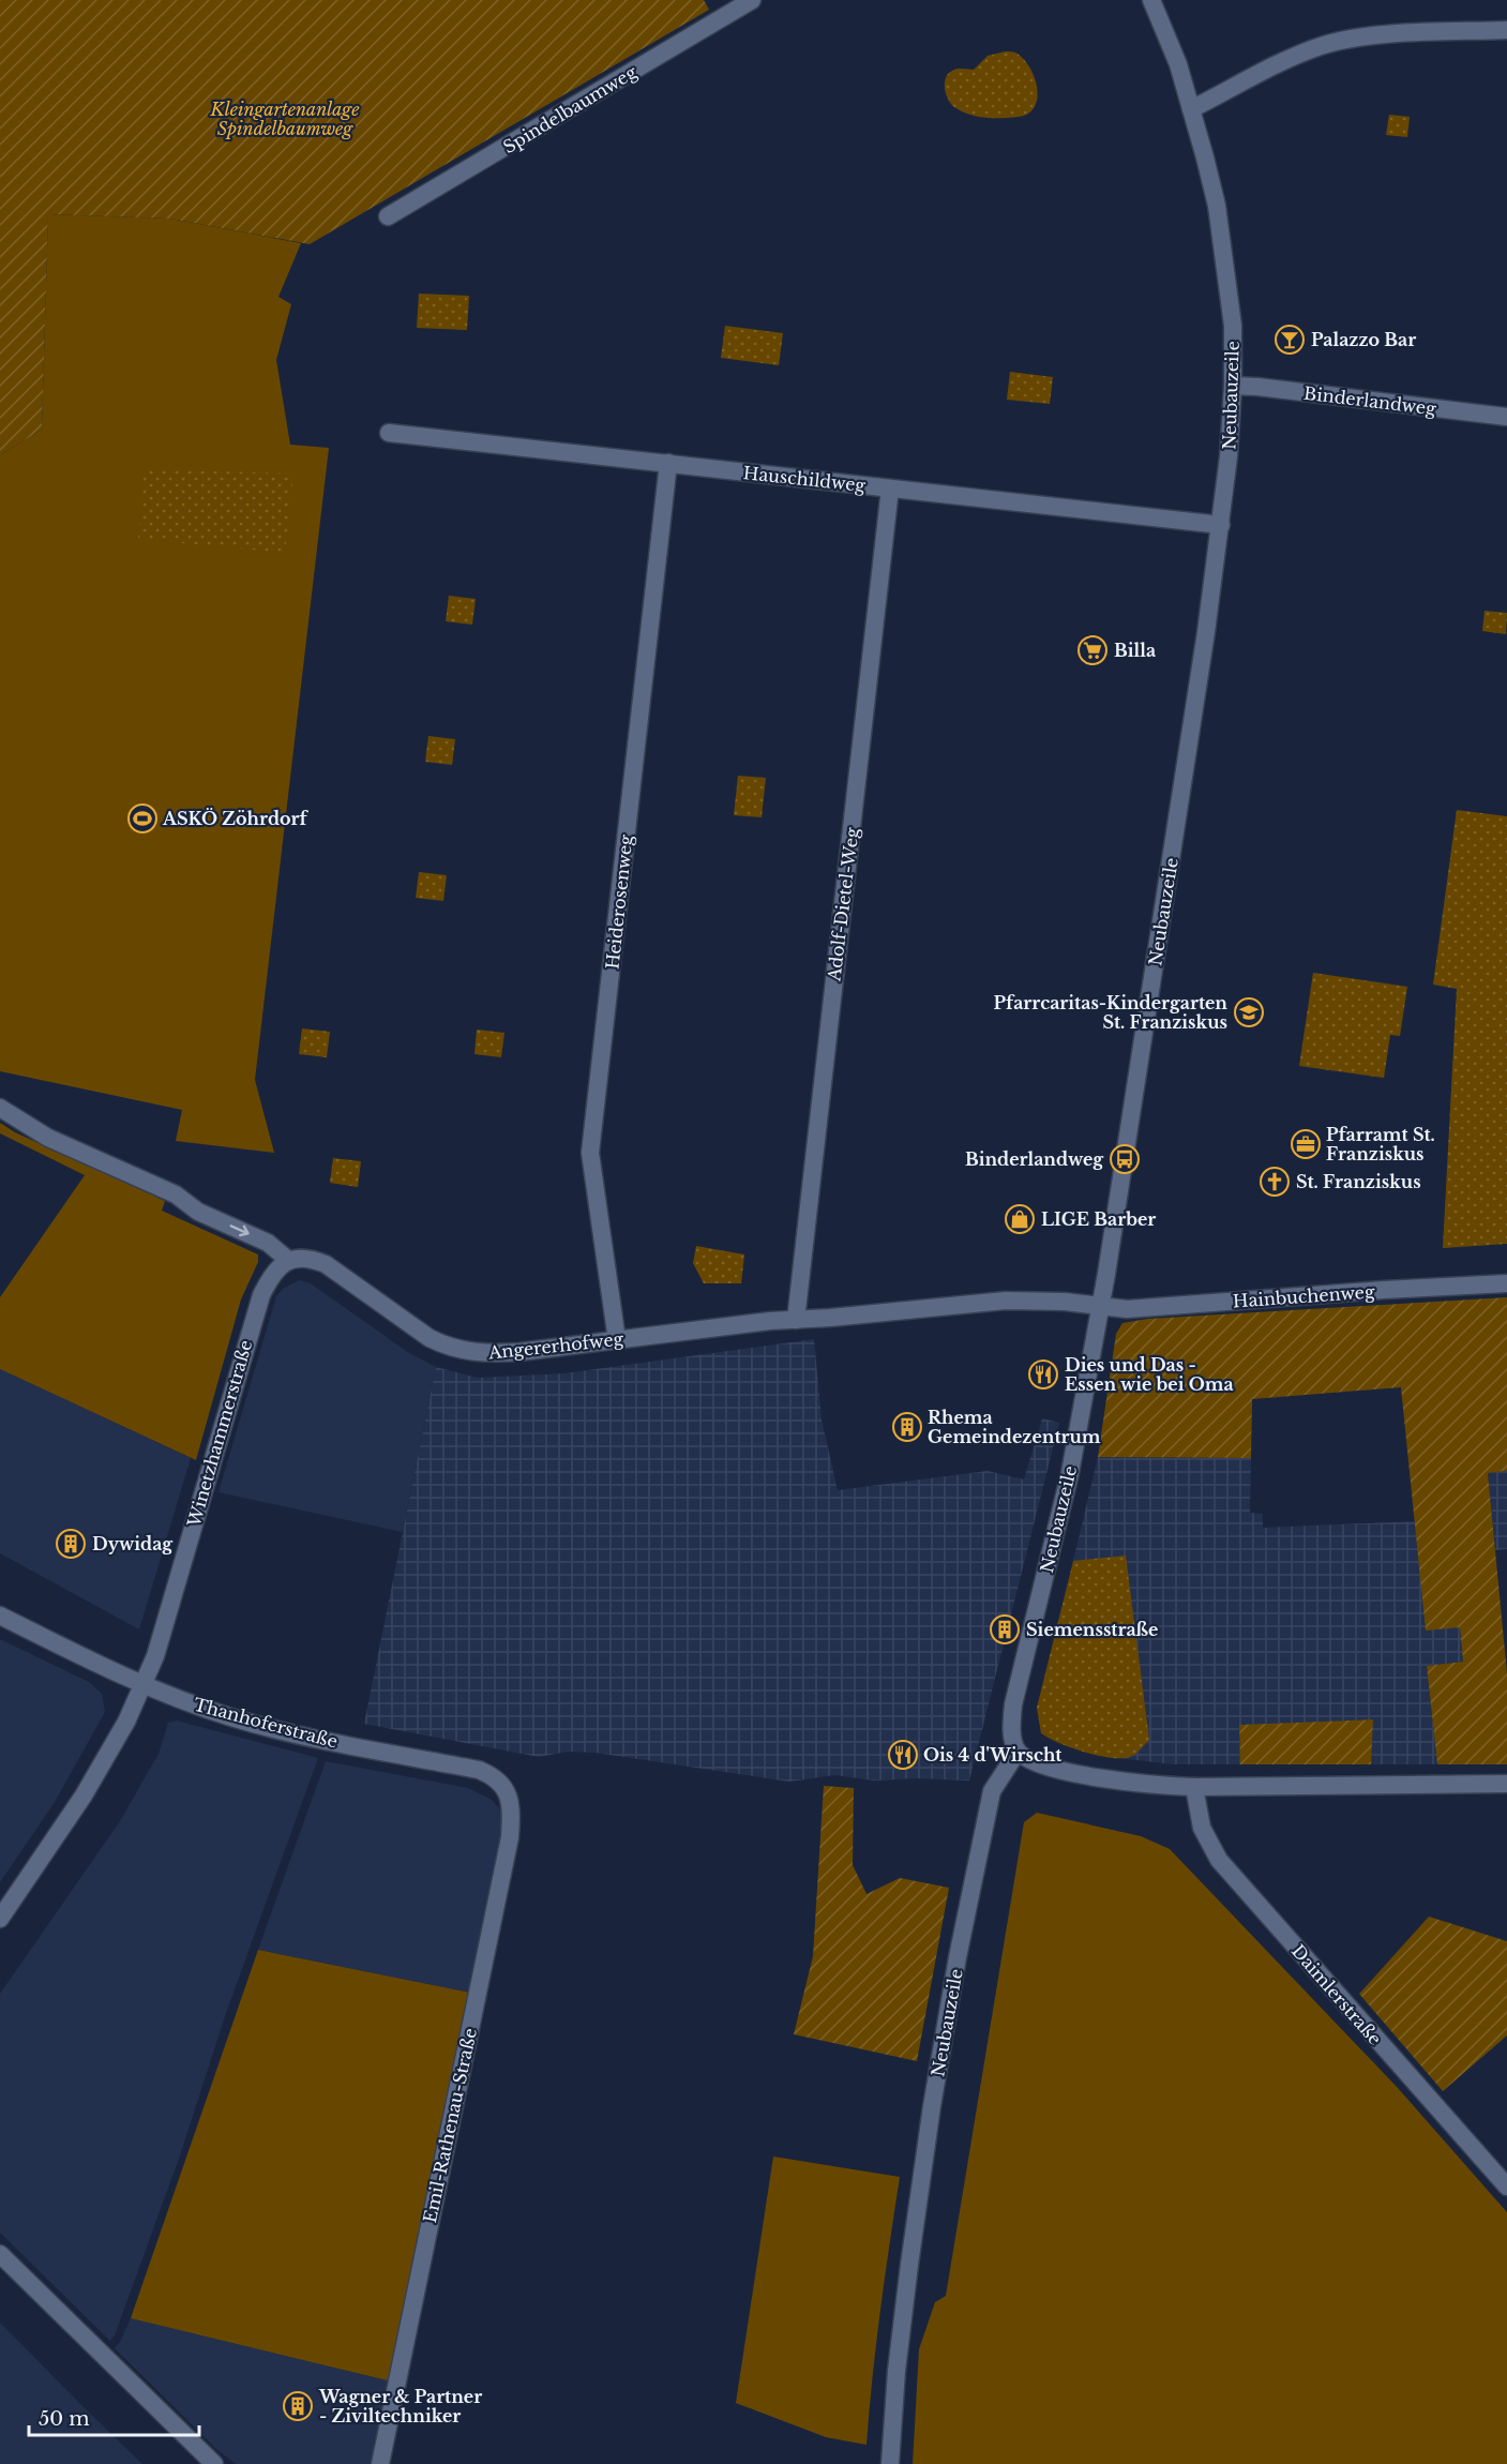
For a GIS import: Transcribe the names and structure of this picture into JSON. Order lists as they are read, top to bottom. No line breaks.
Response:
{"streets":{"street":["Spindelbaumweg","Neubauzeile","Binderlandweg","Hauschildweg","Heiderosenweg","Adolf-Dietel-Weg","Hainbuchenweg","Angererhofweg","Winetzhammerstraße","Thanhoferstraße","Daimlerstraße","Emil-Rathenau-Straße"]},"crossings":[["Neubauzeile","Binderlandweg"],["Neubauzeile","Hauschildweg"],["Neubauzeile","Hainbuchenweg"],["Neubauzeile","Angererhofweg"],["Hauschildweg","Heiderosenweg"],["Hauschildweg","Adolf-Dietel-Weg"],["Heiderosenweg","Angererhofweg"],["Adolf-Dietel-Weg","Angererhofweg"],["Hainbuchenweg","Angererhofweg"],["Angererhofweg","Winetzhammerstraße"],["Winetzhammerstraße","Thanhoferstraße"],["Thanhoferstraße","Emil-Rathenau-Straße"]],"parks":["Kleingartenanlage Spindelbaumweg"],"places":{"bar":["Palazzo Bar"],"supermarket":["Billa"],"sports":["ASKÖ Zöhrdorf"],"school or university":["Pfarrcaritas-Kindergarten St. Franziskus"],"office":["Pfarramt St. Franziskus"],"bus stop":["Binderlandweg"],"church":["St. Franziskus"],"shop":["LIGE Barber"],"restaurant":["Dies und Das - Essen wie bei Oma","Ois 4 d'Wirscht"],"building":["Rhema Gemeindezentrum","Dywidag","Siemensstraße","Wagner & Partner - Ziviltechniker"]},"scale_bar":"50 m"}
